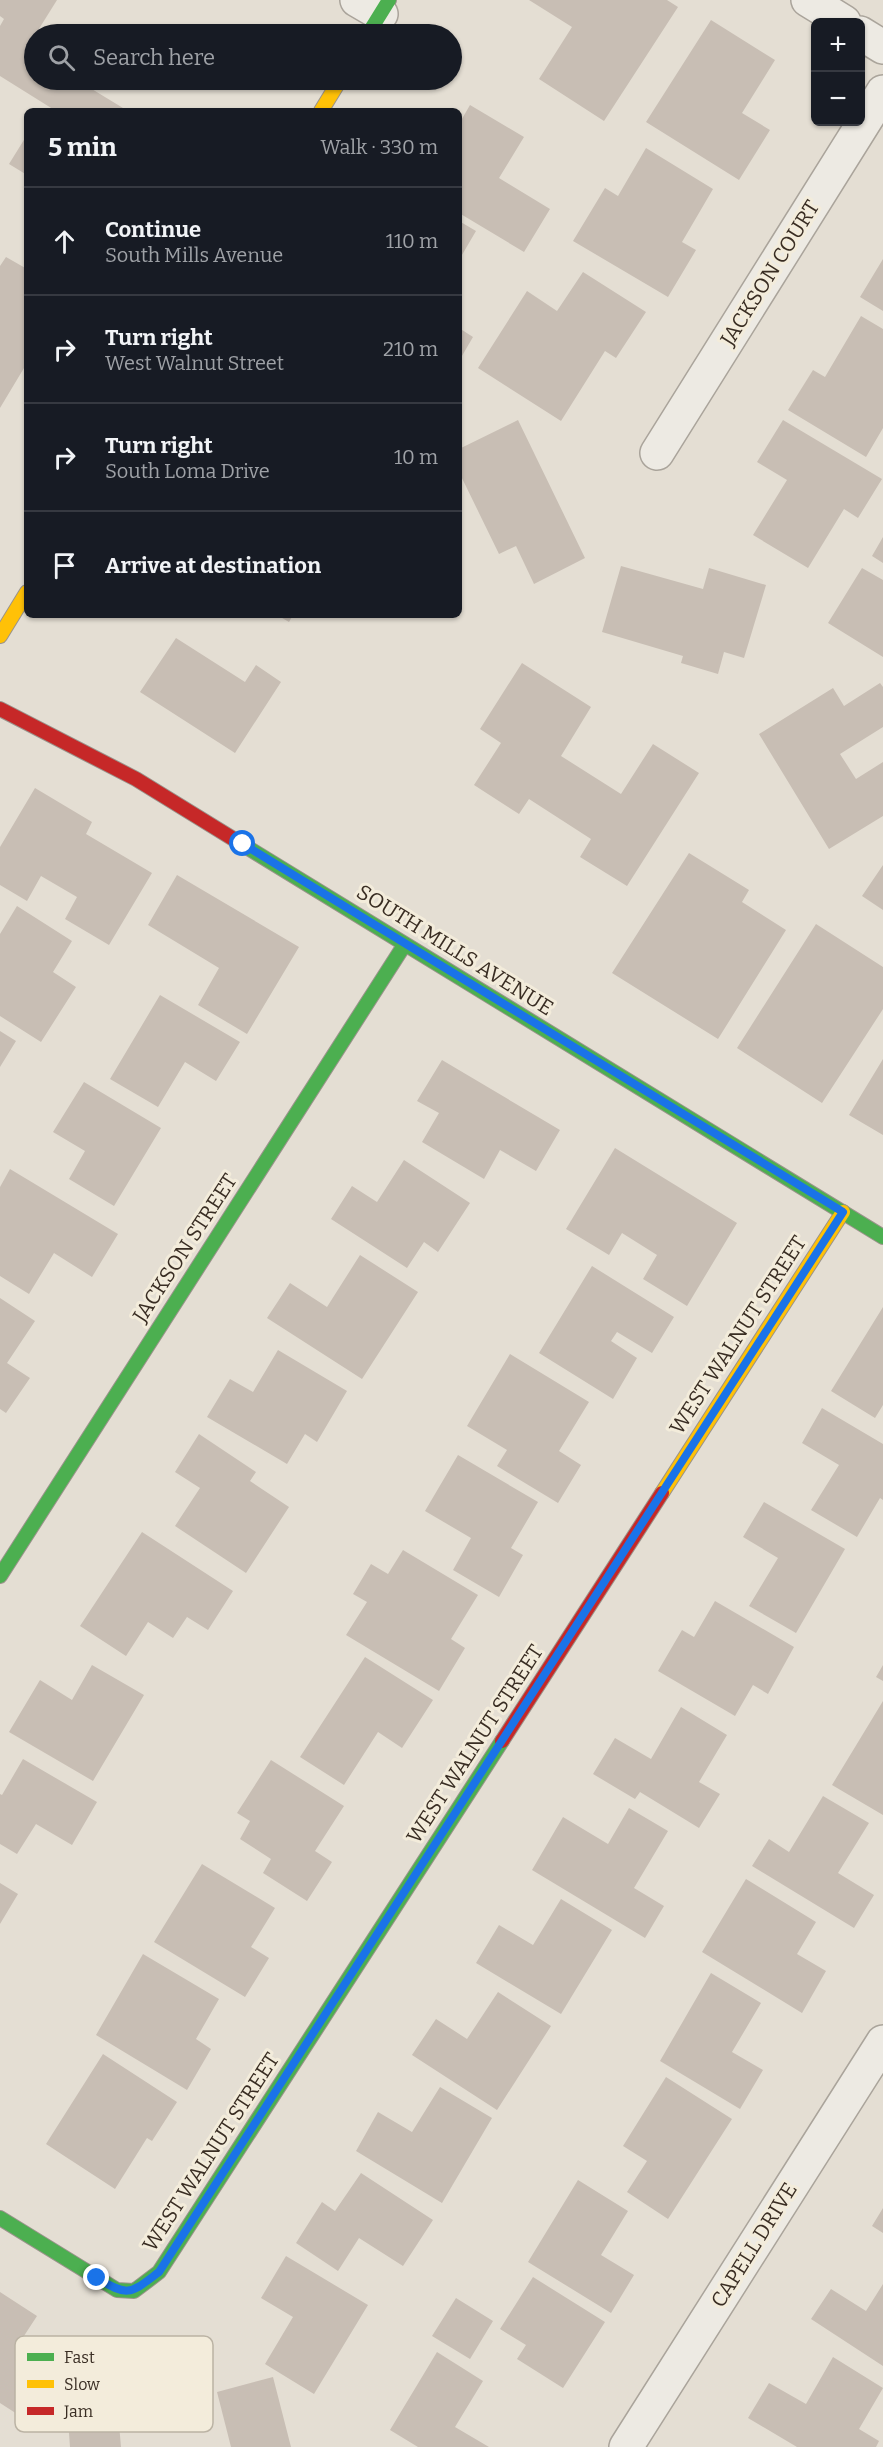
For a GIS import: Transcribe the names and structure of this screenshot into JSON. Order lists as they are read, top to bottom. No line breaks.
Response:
{"streets":{"street":["JACKSON COURT","SOUTH MILLS AVENUE","JACKSON STREET","WEST WALNUT STREET","CAPELL DRIVE"]},"crossings":[["SOUTH MILLS AVENUE","JACKSON STREET"],["SOUTH MILLS AVENUE","WEST WALNUT STREET"]],"legend":["Fast","Slow","Jam"],"page":{"map_buttons":["+","−"],"search":"Search here","heading":["5 min","Walk · 330 m"],"list":[["Continue","South Mills Avenue","110 m"],["Turn right","West Walnut Street","210 m"],["Turn right","South Loma Drive","10 m"],"Arrive at destination"]}}
